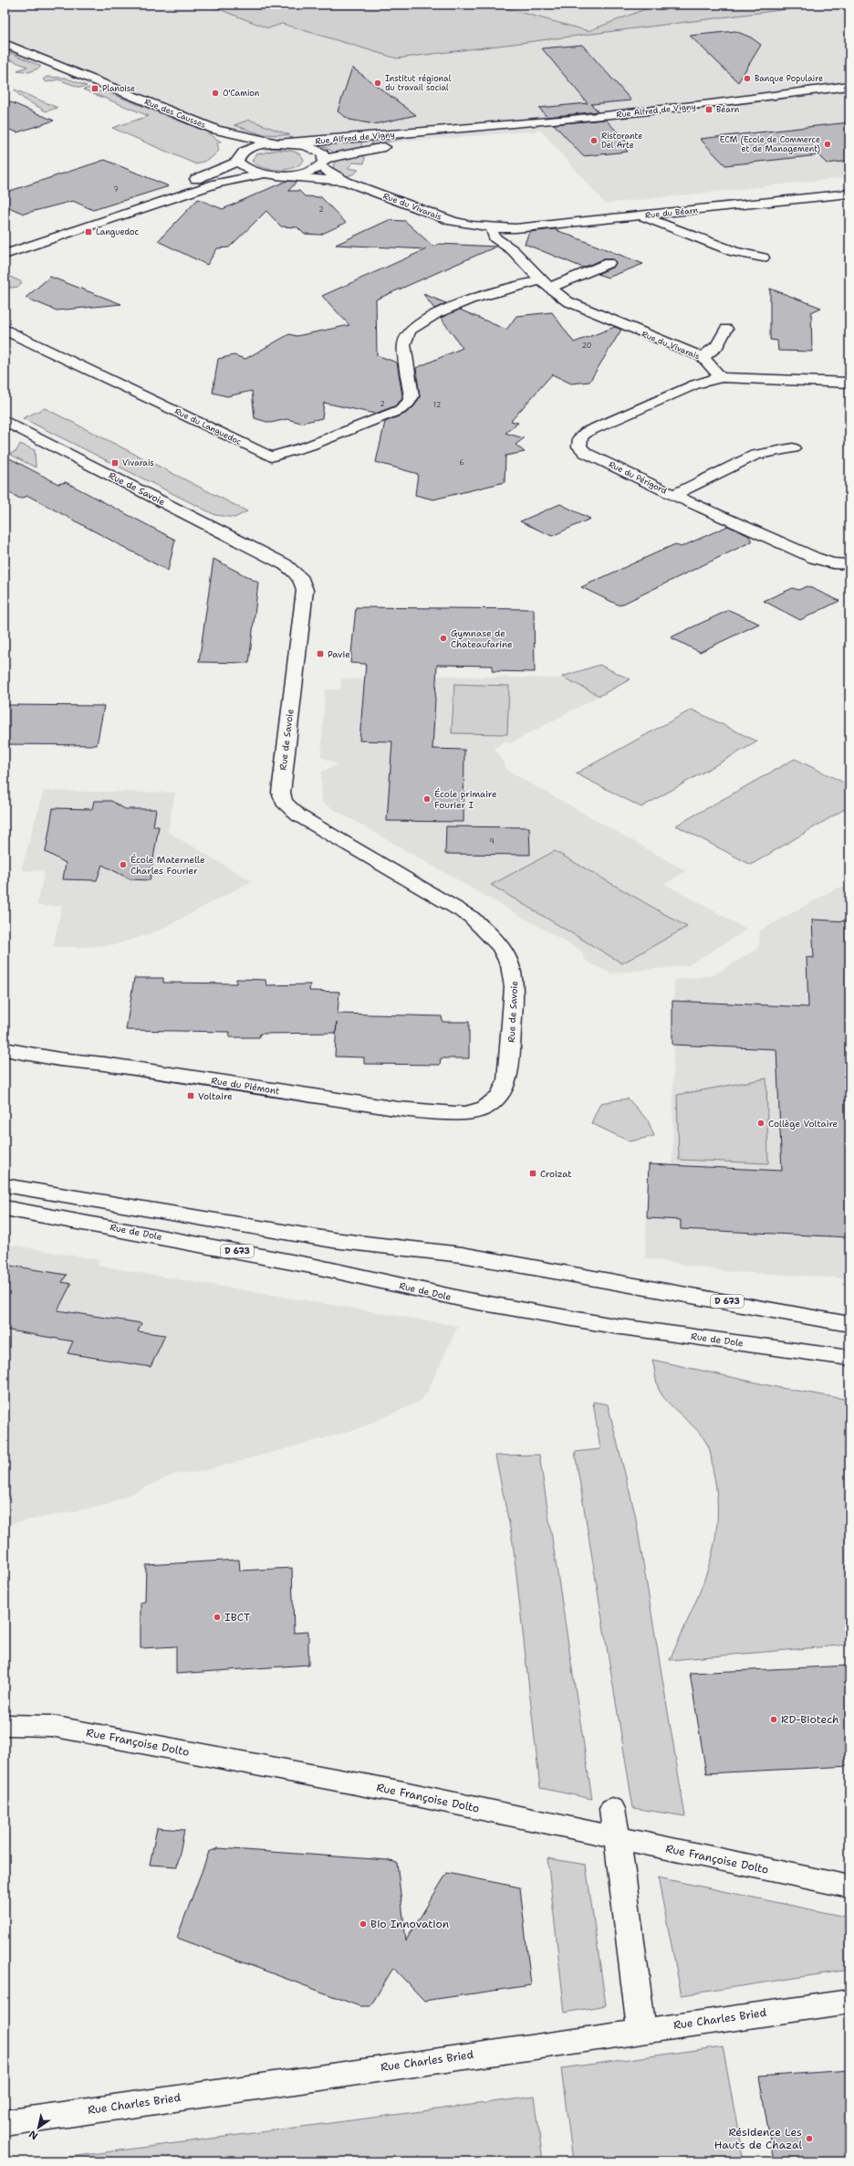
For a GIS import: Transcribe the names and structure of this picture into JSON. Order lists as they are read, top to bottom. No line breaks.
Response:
{"streets":{"street":["Rue Alfred de Vigny","Rue des Causses","Rue du Vivarais","Rue du Béarn","Rue du Languedoc","Rue du Périgord","Rue de Savoie","Rue du Piémont","Rue de Dole","D 673","Rue Françoise Dolto","Rue Charles Bried"]},"crossings":[["Rue Alfred de Vigny","Rue du Vivarais"],["Rue du Vivarais","Rue du Béarn"],["Rue du Vivarais","Rue du Languedoc"],["Rue du Vivarais","Rue du Périgord"],["Rue de Savoie","Rue du Piémont"]],"places":{"other":["Banque Populaire","Institut régional du travail social","O'Camion","Ristorante Del Arte","ECM (Ecole de Commerce et de Management)","Gymnase de Chateaufarine","École primaire Fourier I","École Maternelle Charles Fourier","Collège Voltaire","IBCT","RD-Biotech","Bio Innovation","Résidence Les Hauts de Chazal"],"transit":["Planoise","Béarn","Languedoc","Vivarais","Pavie","Voltaire","Croizat"]},"house_numbers":["7","2","20","2","12","6","9"],"north":"bottom left"}
